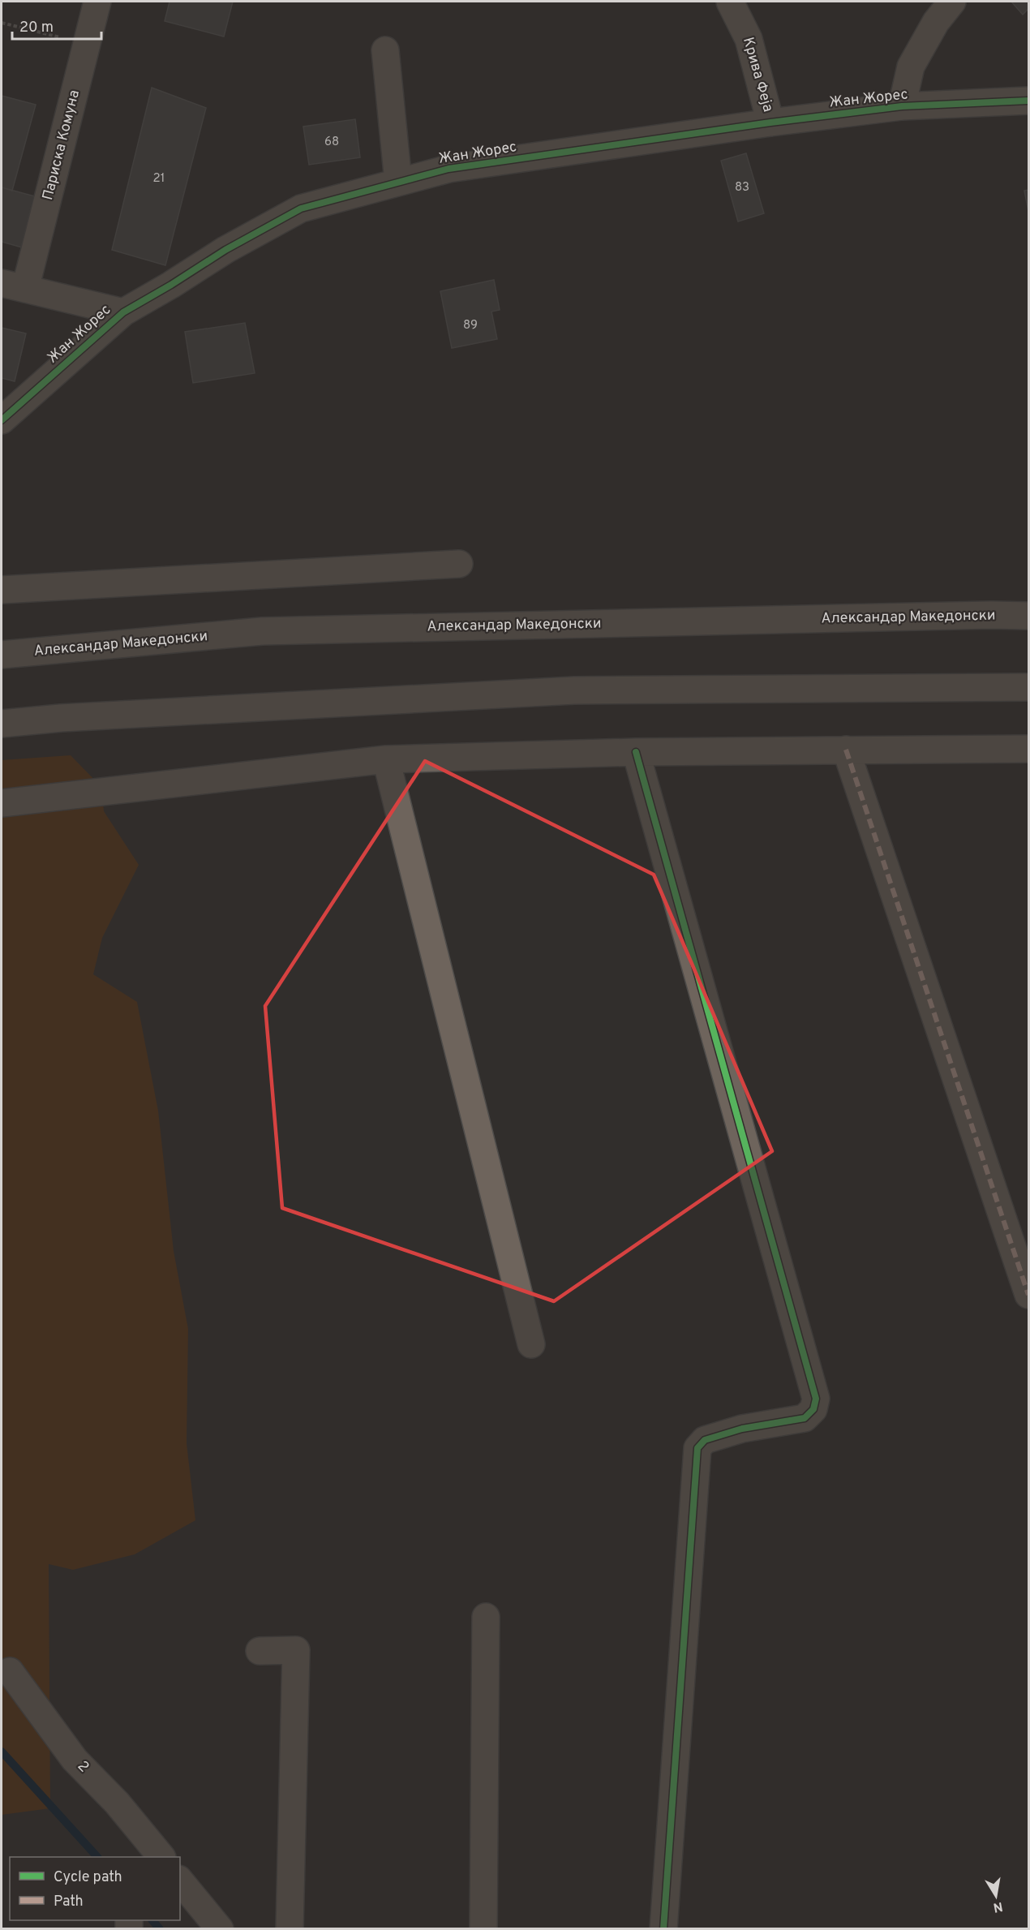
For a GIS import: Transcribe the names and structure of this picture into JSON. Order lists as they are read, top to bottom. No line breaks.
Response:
{"streets":{"street":["Крива Феја","Жан Жорес","Париска Комуна","Александар Македонски","2"]},"crossings":[["Крива Феја","Жан Жорес"],["Жан Жорес","Париска Комуна"]],"house_numbers":["68","21","83","89"],"legend":["Cycle path","Path"],"scale_bar":"20 m","north":"bottom"}
